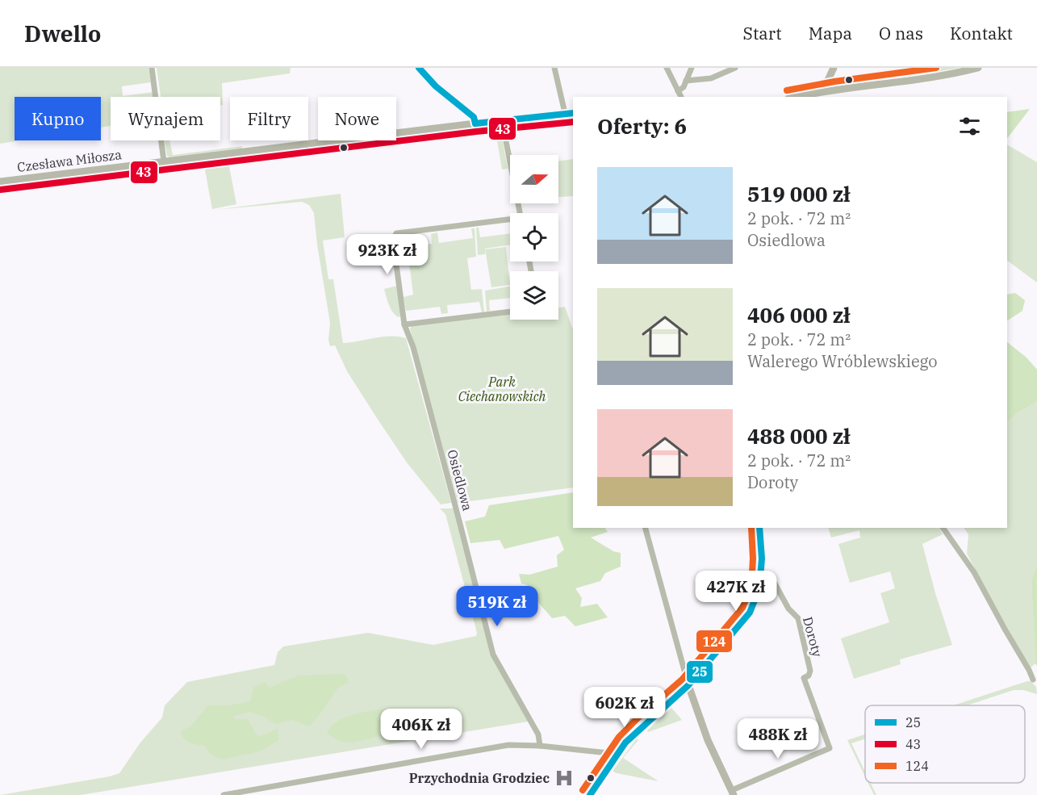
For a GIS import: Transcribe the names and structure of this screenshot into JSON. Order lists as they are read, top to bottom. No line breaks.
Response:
{"streets":{"street":["Czesława Miłosza","Osiedlowa","Doroty"]},"parks":["Park Ciechanowskich"],"places":{"hospital":["Przychodnia Grodziec"]},"lines":["transit line 25","transit line 124","transit line 43"],"legend":["25","43","124"],"north":"right","page":{"header":"Dwello","nav":["Start","Mapa","O nas","Kontakt"],"chip":["Kupno","Wynajem","Filtry","Nowe"],"heading":"Oferty: 6","list":[{"name":"519 000 zł","note":"2 pok. · 72 m² · Osiedlowa"},{"name":"406 000 zł","note":"2 pok. · 72 m² · Walerego Wróblewskiego"},{"name":"488 000 zł","note":"2 pok. · 72 m² · Doroty"}],"price":["923K zł","427K zł","519K zł","602K zł","406K zł","488K zł"]}}
